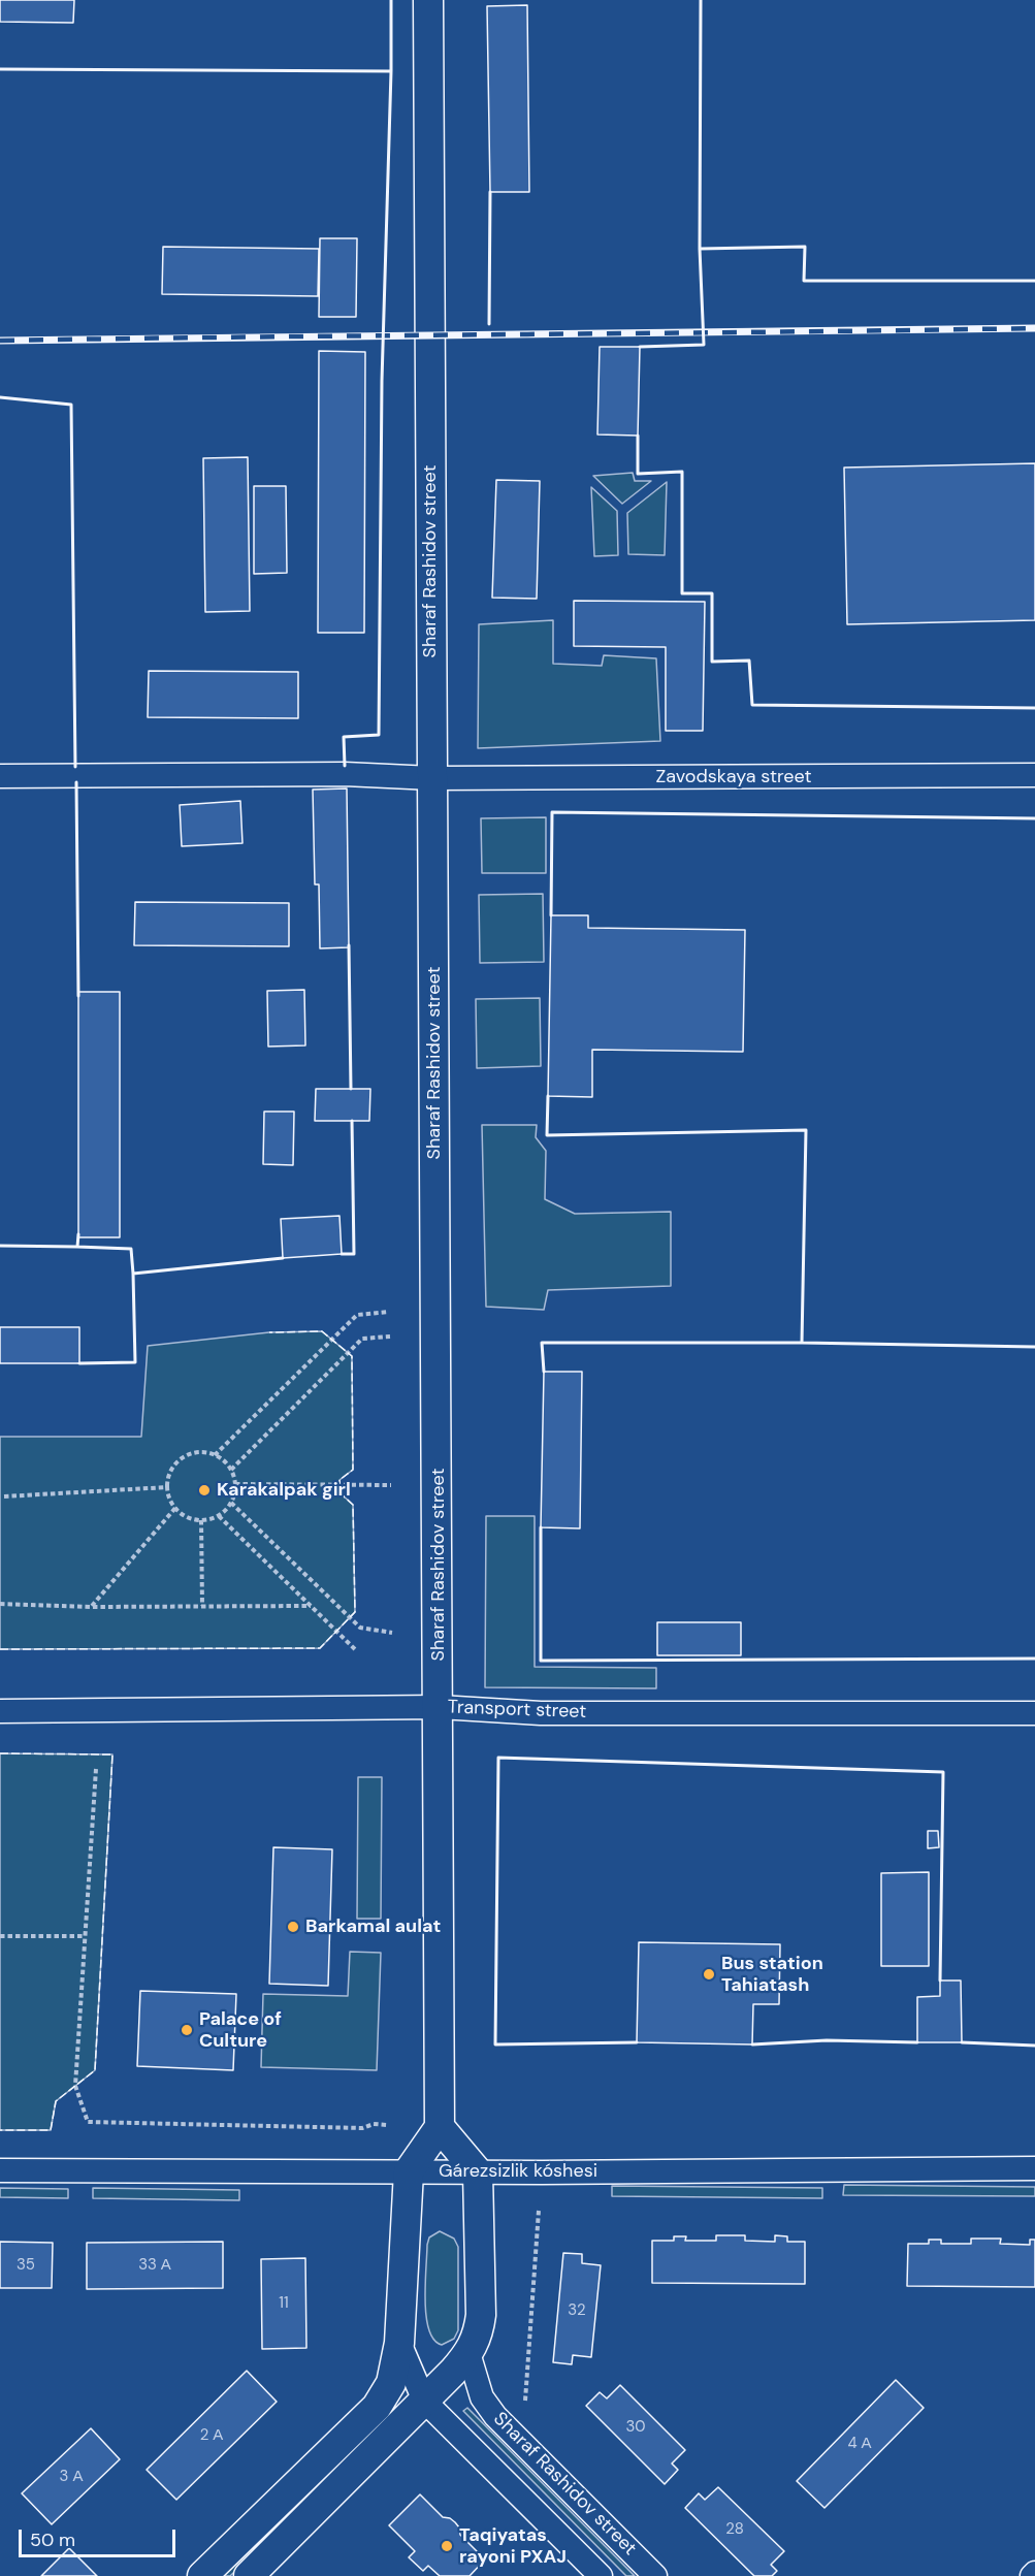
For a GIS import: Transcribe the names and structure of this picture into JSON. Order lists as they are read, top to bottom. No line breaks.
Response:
{"streets":{"main road":["Sharaf Rashidov street"],"street":["Zavodskaya street","Transport street","Gárezsizlik kóshesi"]},"crossings":[["Sharaf Rashidov street","Zavodskaya street"],["Sharaf Rashidov street","Transport street"]],"places":["Karakalpak girl","Barkamal aulat","Bus station Tahiatash","Palace of Culture","Taqiyatas rayoni PXAJ"],"house_numbers":["35","33 А","11","32","30","2 А","4 А","3 А","28"],"scale_bar":"50 m"}
